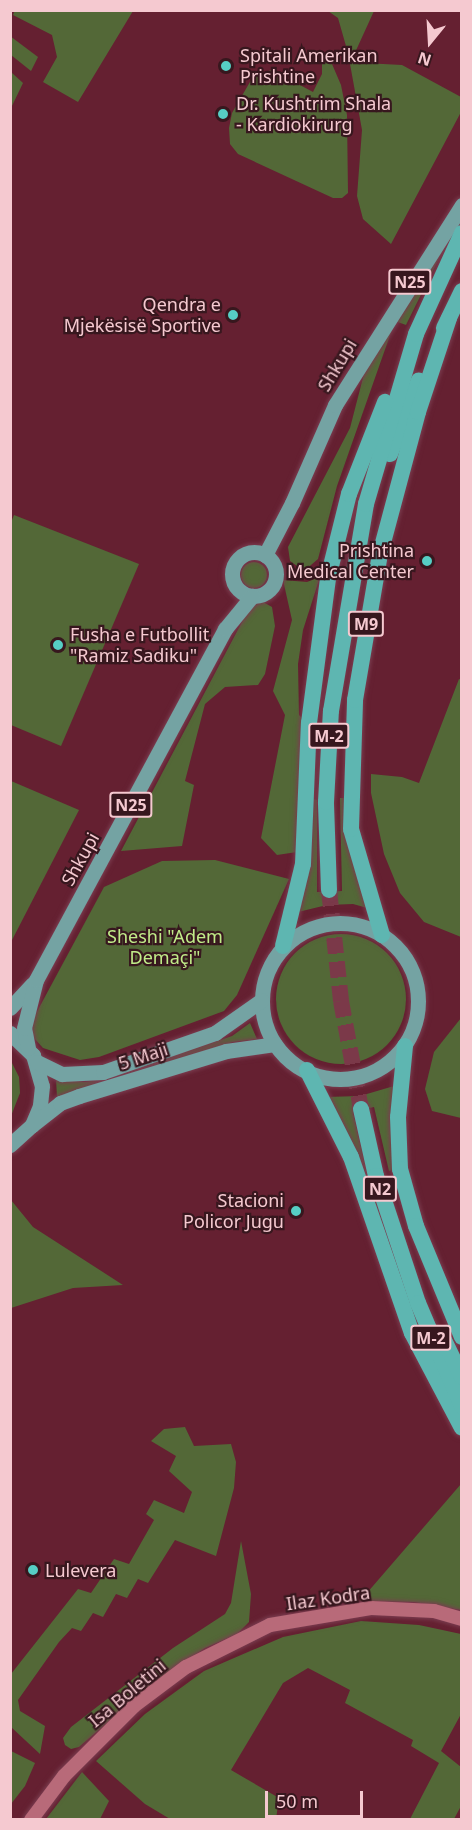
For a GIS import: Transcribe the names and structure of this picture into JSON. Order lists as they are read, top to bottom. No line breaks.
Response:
{"streets":{"highway":["M9","M-2","N2"],"main road":["N25","Shkupi","5 Maji"],"street":["Ilaz Kodra","Isa Boletini"]},"crossings":[["M9","M-2"],["M9","5 Maji"],["M-2","N2"],["Ilaz Kodra","Isa Boletini"]],"parks":["Sheshi \"Adem Demaçi\""],"places":["Spitali Amerikan Prishtine","Dr. Kushtrim Shala - Kardiokirurg","Qendra e Mjekësisë Sportive","Prishtina Medical Center","Fusha e Futbollit \"Ramiz Sadiku\"","Stacioni Policor Jugu","Lulevera"],"scale_bar":"50 m","north":"bottom"}
